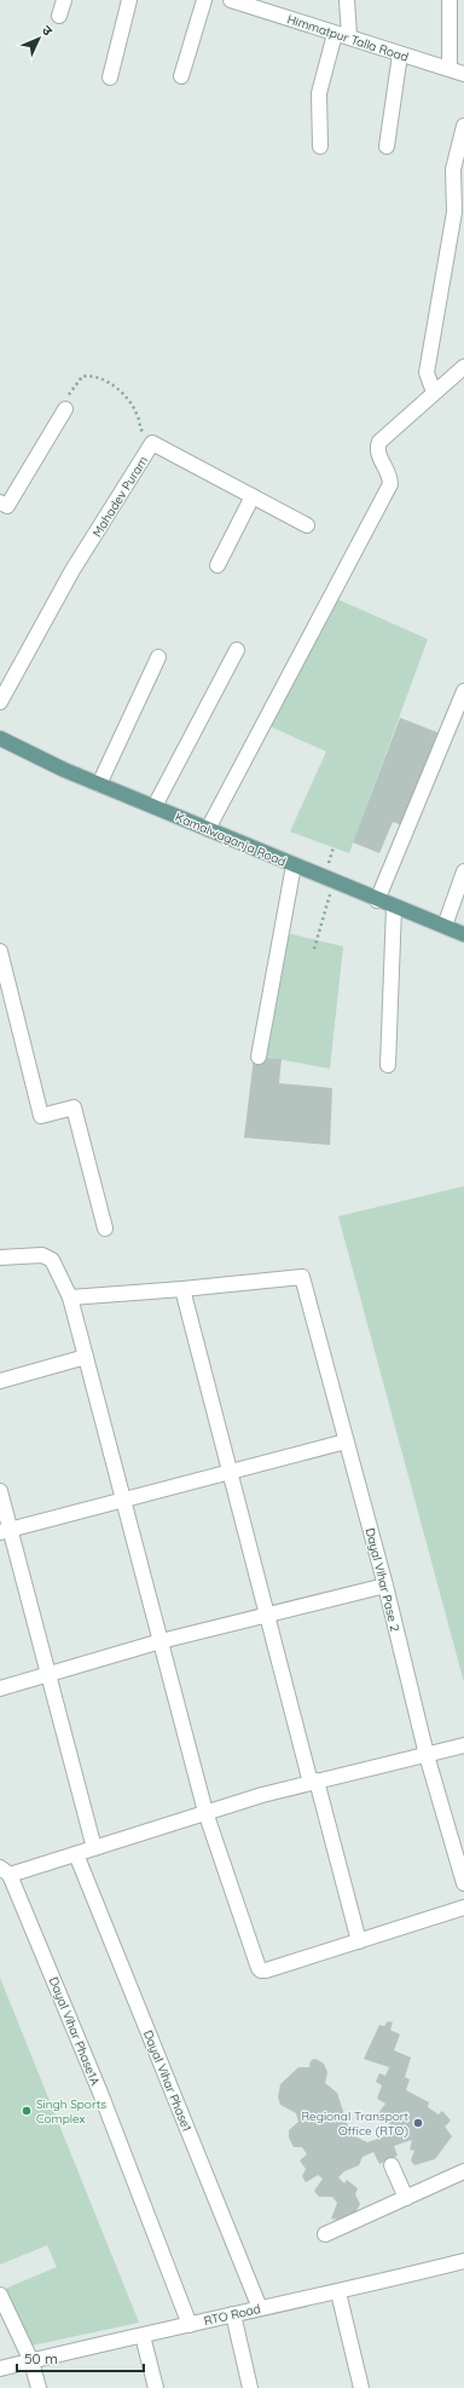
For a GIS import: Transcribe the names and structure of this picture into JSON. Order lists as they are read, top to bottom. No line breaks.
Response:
{"streets":{"main road":["Kamalwaganja Road"],"street":["Himmatpur Talla Road","Mahadev Puram","Dayal Vihar Pase 2","Dayal Vihar Phase1A","Dayal Vihar Phase1","RTO Road"]},"crossings":[["Dayal Vihar Phase1A","RTO Road"],["Dayal Vihar Phase1","RTO Road"]],"places":["Singh Sports Complex","Regional Transport Office (RTO)"],"scale_bar":"50 m","north":"top right"}
